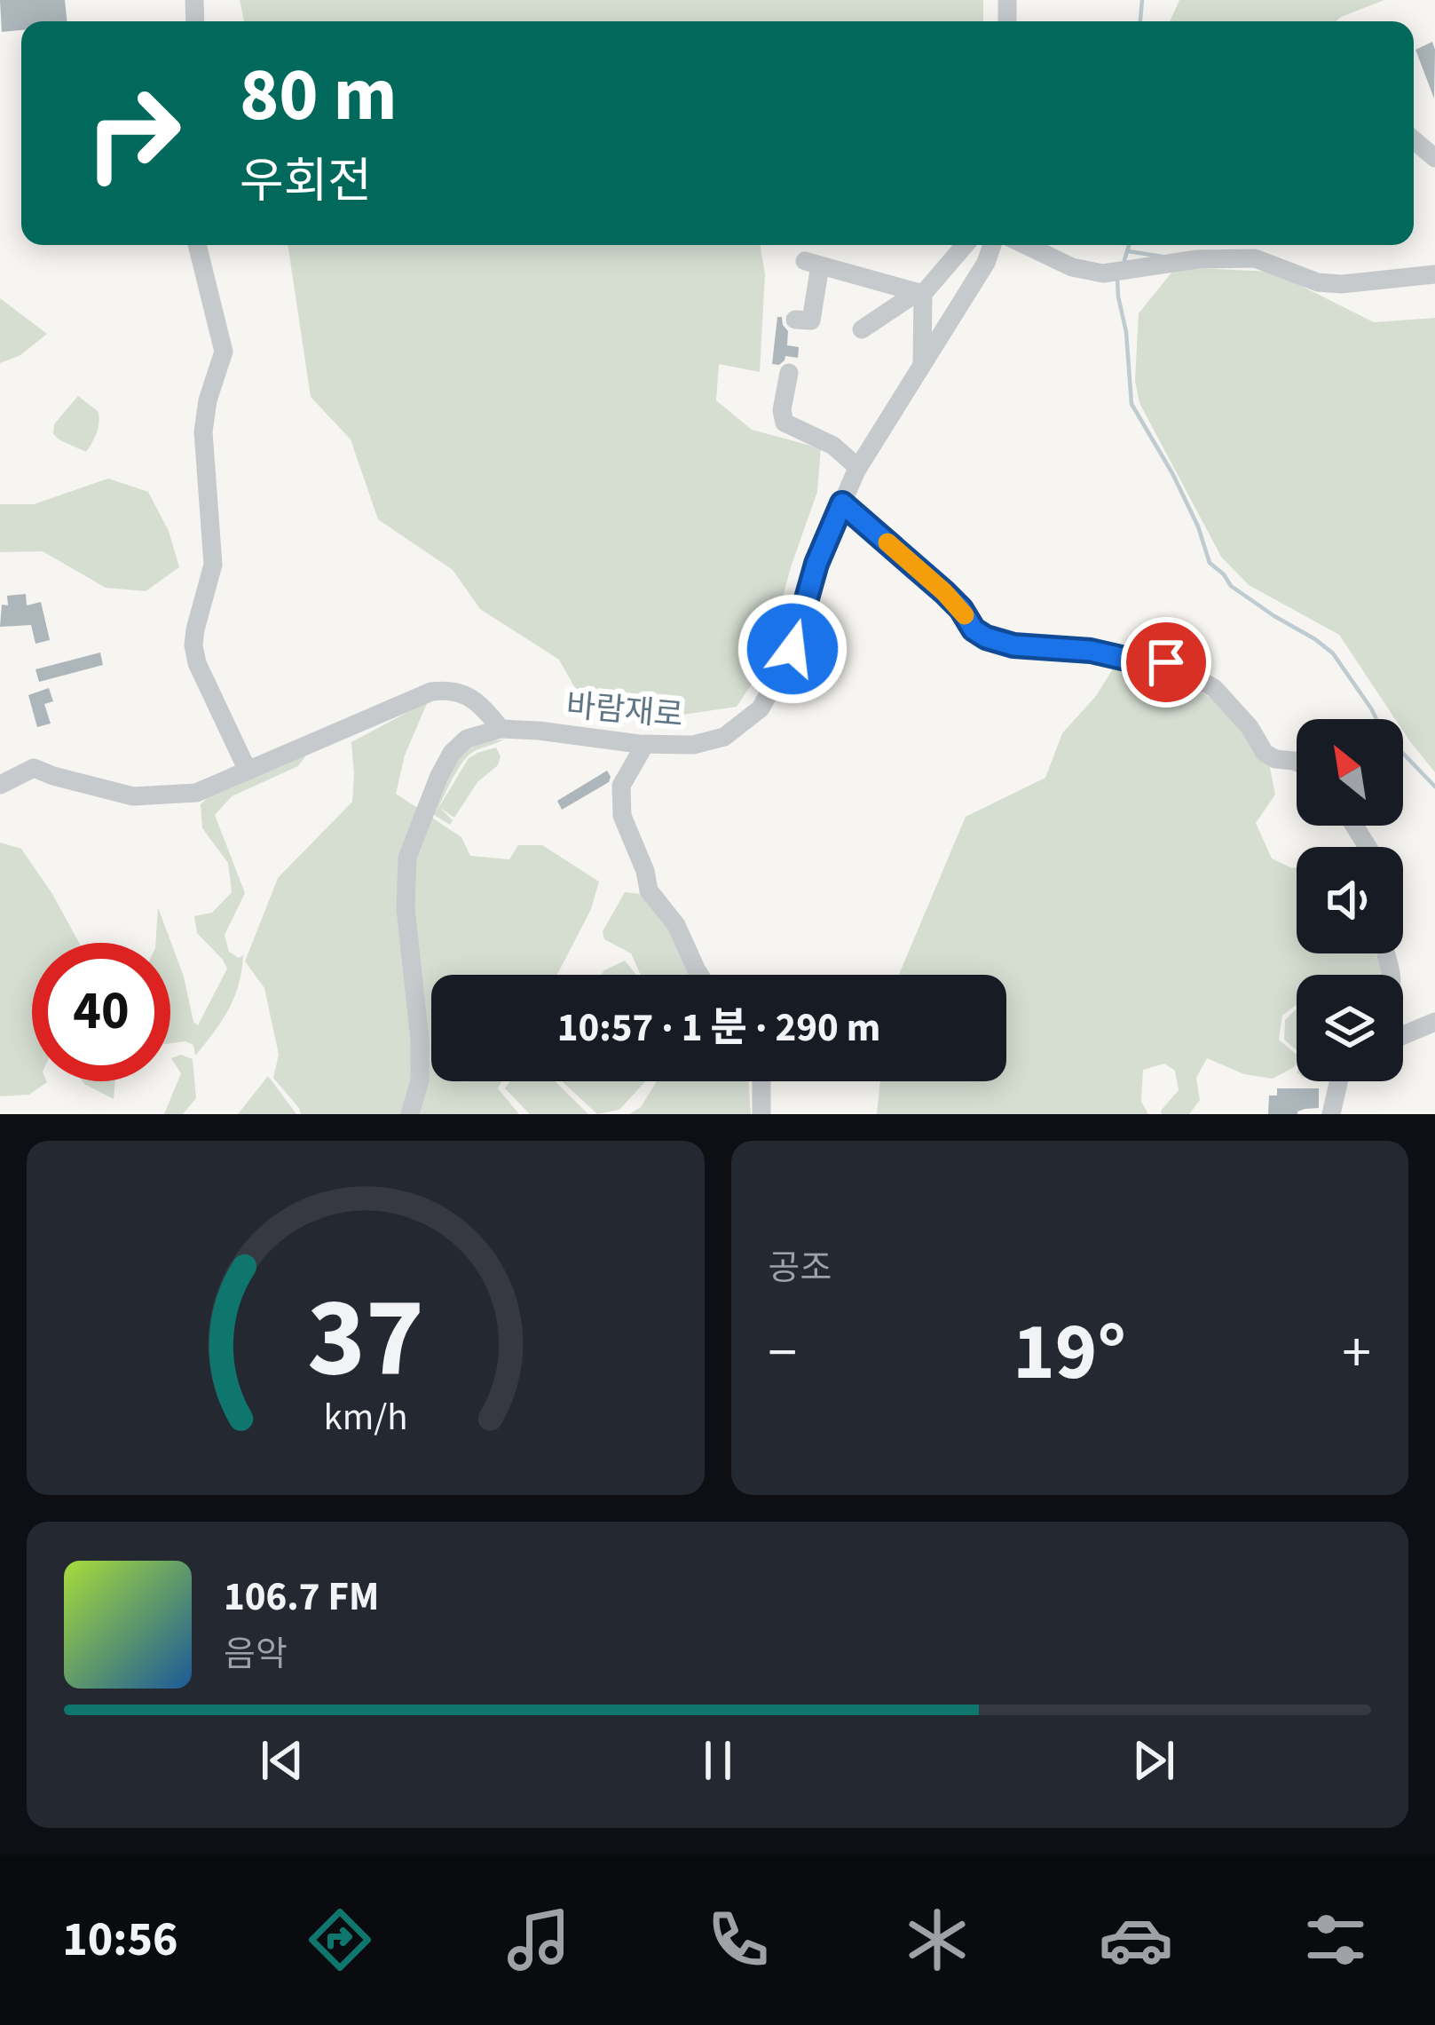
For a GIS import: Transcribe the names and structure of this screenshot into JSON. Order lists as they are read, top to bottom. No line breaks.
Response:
{"streets":{"street":["바람재로"]},"north":"top left","page":{"turn":["80 m","우회전"],"limit":"40","trip":"10:57 · 1 분 · 290 m","tile":"공조","heat":["−","19°","+"],"song":["106.7 FM","음악"],"tabs":"10:56","gauge":["37","km/h"]}}
